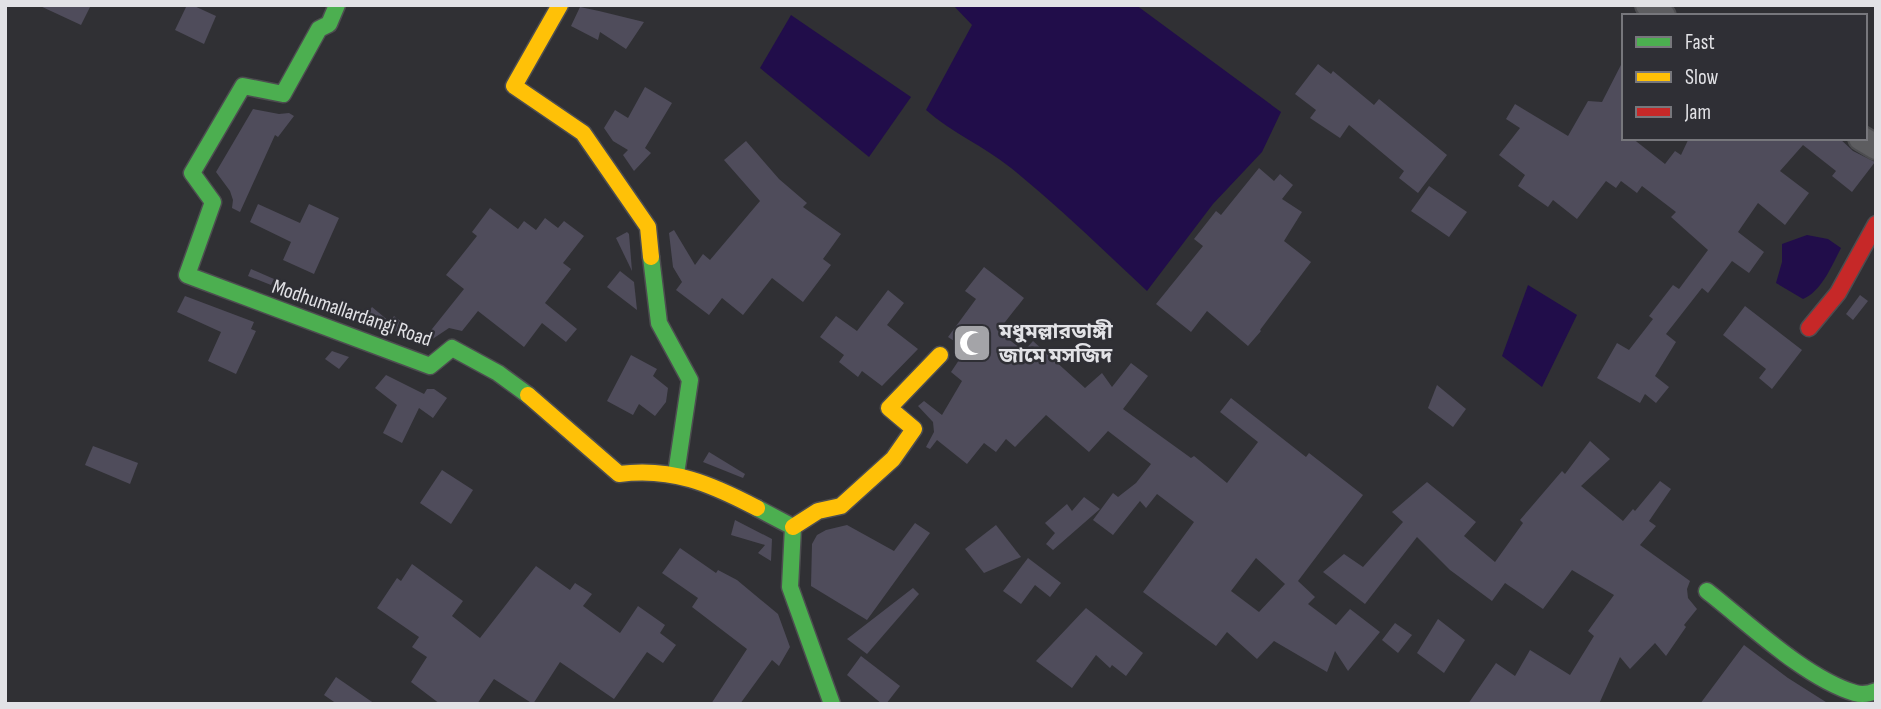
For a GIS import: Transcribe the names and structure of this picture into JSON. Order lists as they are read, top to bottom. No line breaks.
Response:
{"streets":{"street":["Modhumallardangi Road"]},"places":{"mosque":["মধুমল্লারডাঙ্গী জামে মসজিদ"]},"legend":["Fast","Slow","Jam"]}
